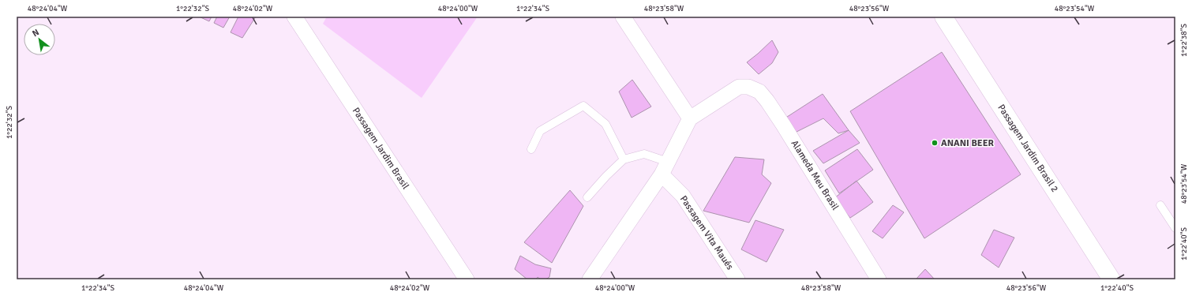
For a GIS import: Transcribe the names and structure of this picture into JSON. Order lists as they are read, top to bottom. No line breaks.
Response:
{"streets":{"street":["Passagem Jardim Brasil","Passagem Jardim Brasil 2","Alameda Meu Brasil","Passagem Vita Maués"]},"places":["ANANI BEER"],"north":"top left","coordinates":["48°24'04\"W","1°22'32\"S","48°24'02\"W","48°24'00\"W","1°22'34\"S","48°23'58\"W","48°23'56\"W","48°23'54\"W","1°22'38\"S","1°22'40\"S"]}
